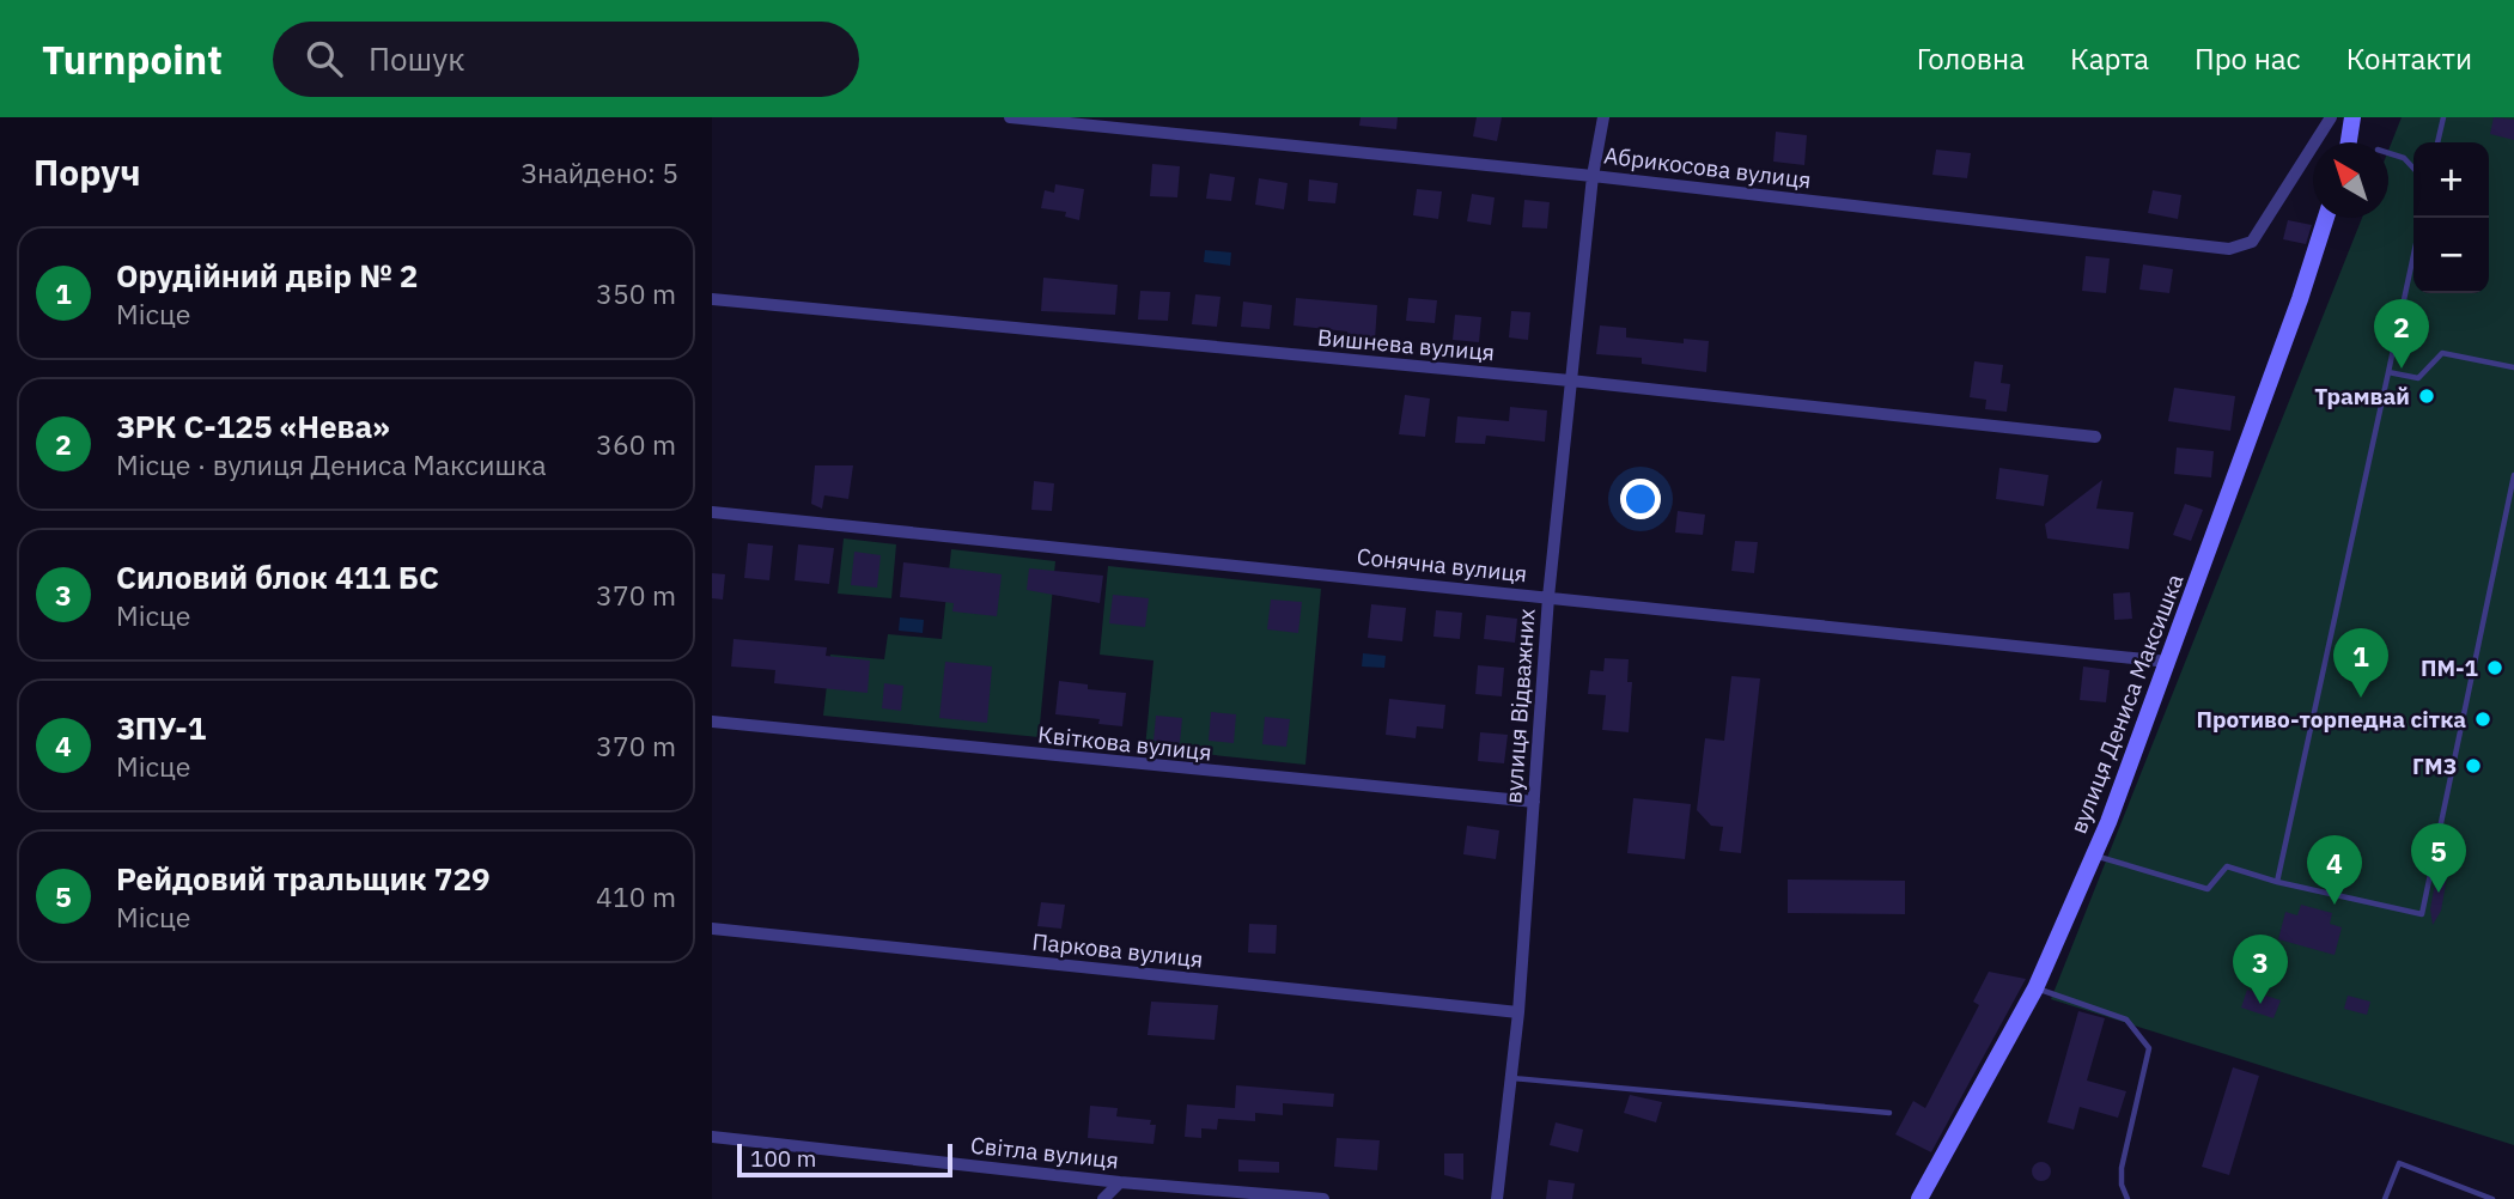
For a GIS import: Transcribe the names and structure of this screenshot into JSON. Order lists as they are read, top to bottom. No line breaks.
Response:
{"streets":{"street":["Абрикосова вулиця","Вишнева вулиця","Сонячна вулиця","вулиця Дениса Максишка","вулиця Відважних","Квіткова вулиця","Паркова вулиця","Світла вулиця"]},"crossings":[["Абрикосова вулиця","вулиця Відважних"],["Вишнева вулиця","вулиця Відважних"],["Сонячна вулиця","вулиця Дениса Максишка"],["Сонячна вулиця","вулиця Відважних"],["вулиця Відважних","Квіткова вулиця"],["вулиця Відважних","Паркова вулиця"]],"places":["Трамвай","ПМ-1","Противо-торпедна сітка","ГМЗ"],"scale_bar":"100 m","north":"top left","page":{"header":"Turnpoint","search":"Пошук","nav":["Головна","Карта","Про нас","Контакти"],"heading":["Поруч","Знайдено: 5"],"map_buttons":["+","−"],"list":[{"mark":"1","name":"Орудійний двір № 2","note":"Місце","value":"350 m"},{"mark":"2","name":"ЗРК С-125 «Нева»","note":"Місце · вулиця Дениса Максишка","value":"360 m"},{"mark":"3","name":"Силовий блок 411 БС","note":"Місце","value":"370 m"},{"mark":"4","name":"ЗПУ-1","note":"Місце","value":"370 m"},{"mark":"5","name":"Рейдовий тральщик 729","note":"Місце","value":"410 m"}],"pins":["2","1","5","4","3"],"scale":"100 m"}}
